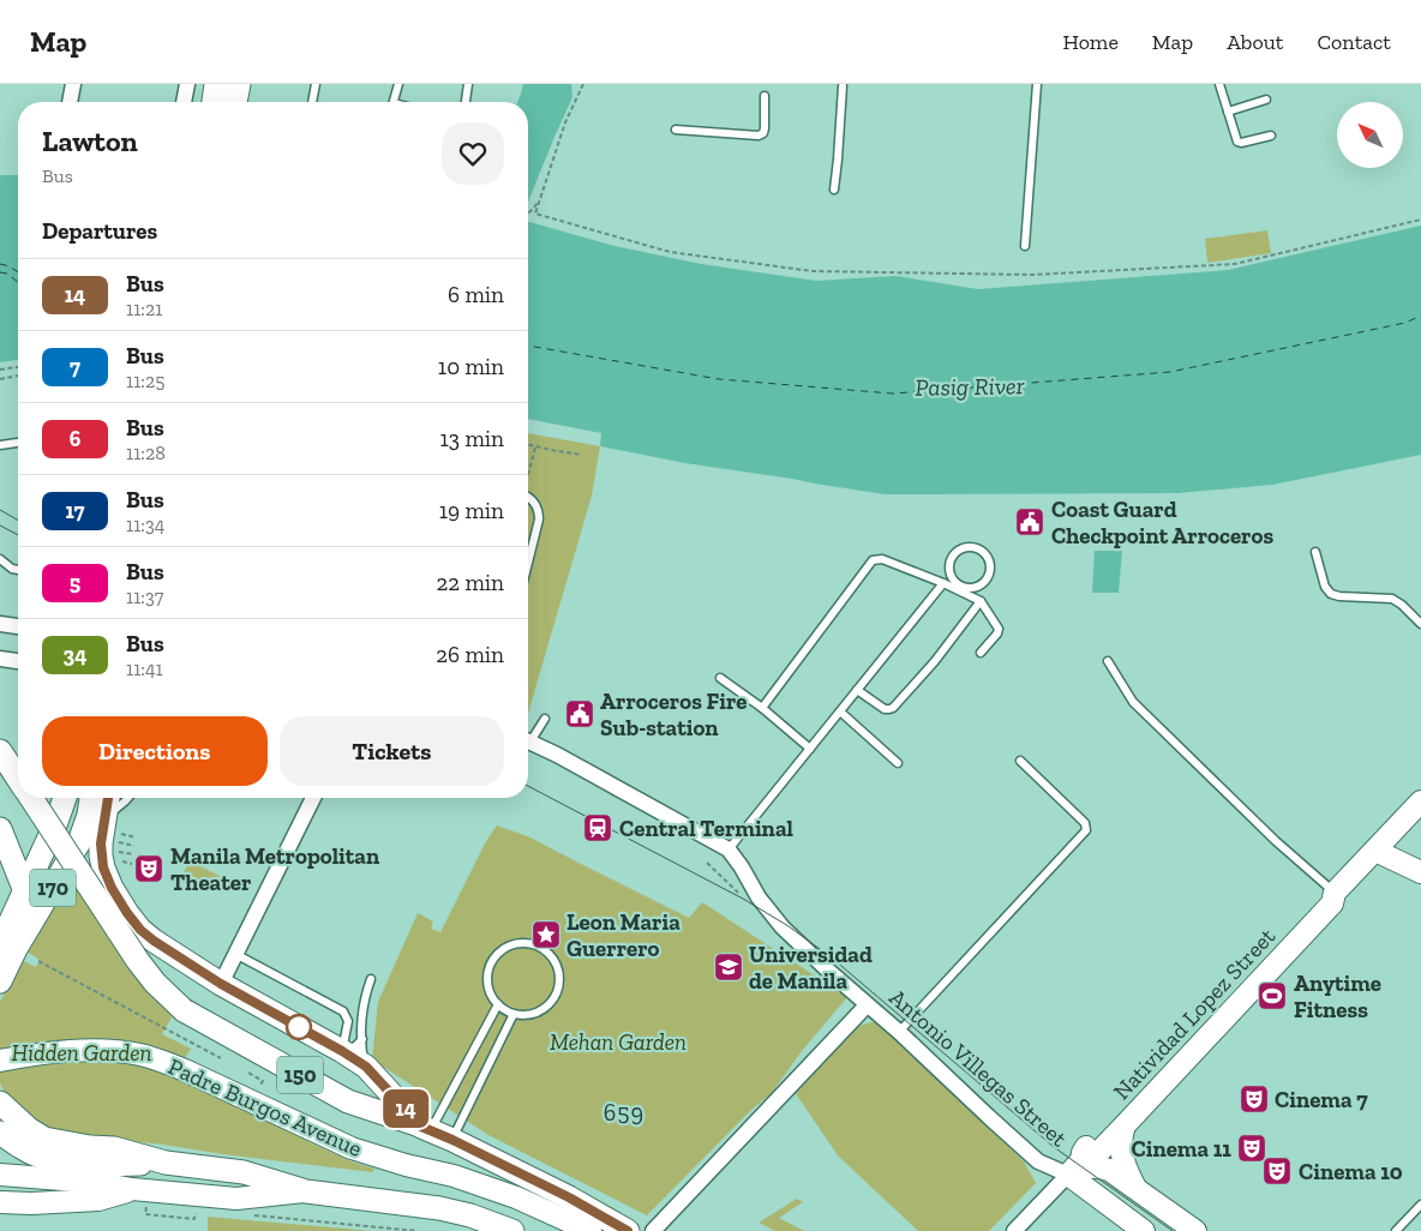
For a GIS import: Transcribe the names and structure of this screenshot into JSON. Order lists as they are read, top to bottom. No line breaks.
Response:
{"streets":{"main road":["170","150"],"street":["Natividad Lopez Street","Antonio Villegas Street","Padre Burgos Avenue"]},"crossings":[["170","150"],["Natividad Lopez Street","Antonio Villegas Street"]],"districts":["659"],"water":["Pasig River"],"parks":["Mehan Garden","Hidden Garden"],"places":{"public building":["Coast Guard Checkpoint Arroceros","Arroceros Fire Sub-station"],"station":["Central Terminal"],"theatre":["Manila Metropolitan Theater","Cinema 7","Cinema 11","Cinema 10"],"place":["Leon Maria Guerrero"],"school or university":["Universidad de Manila"],"sports":["Anytime Fitness"]},"lines":["bus line 14"],"north":"top left","page":{"header":"Map","nav":["Home","Map","About","Contact"],"on_map":"14","heading":[["Lawton","Bus"],"Departures"],"list":[{"mark":"14","name":"Bus","note":"11:21","value":"6 min"},{"mark":"7","name":"Bus","note":"11:25","value":"10 min"},{"mark":"6","name":"Bus","note":"11:28","value":"13 min"},{"mark":"17","name":"Bus","note":"11:34","value":"19 min"},{"mark":"5","name":"Bus","note":"11:37","value":"22 min"},{"mark":"34","name":"Bus","note":"11:41","value":"26 min"}],"buttons":["Directions","Tickets"]}}
